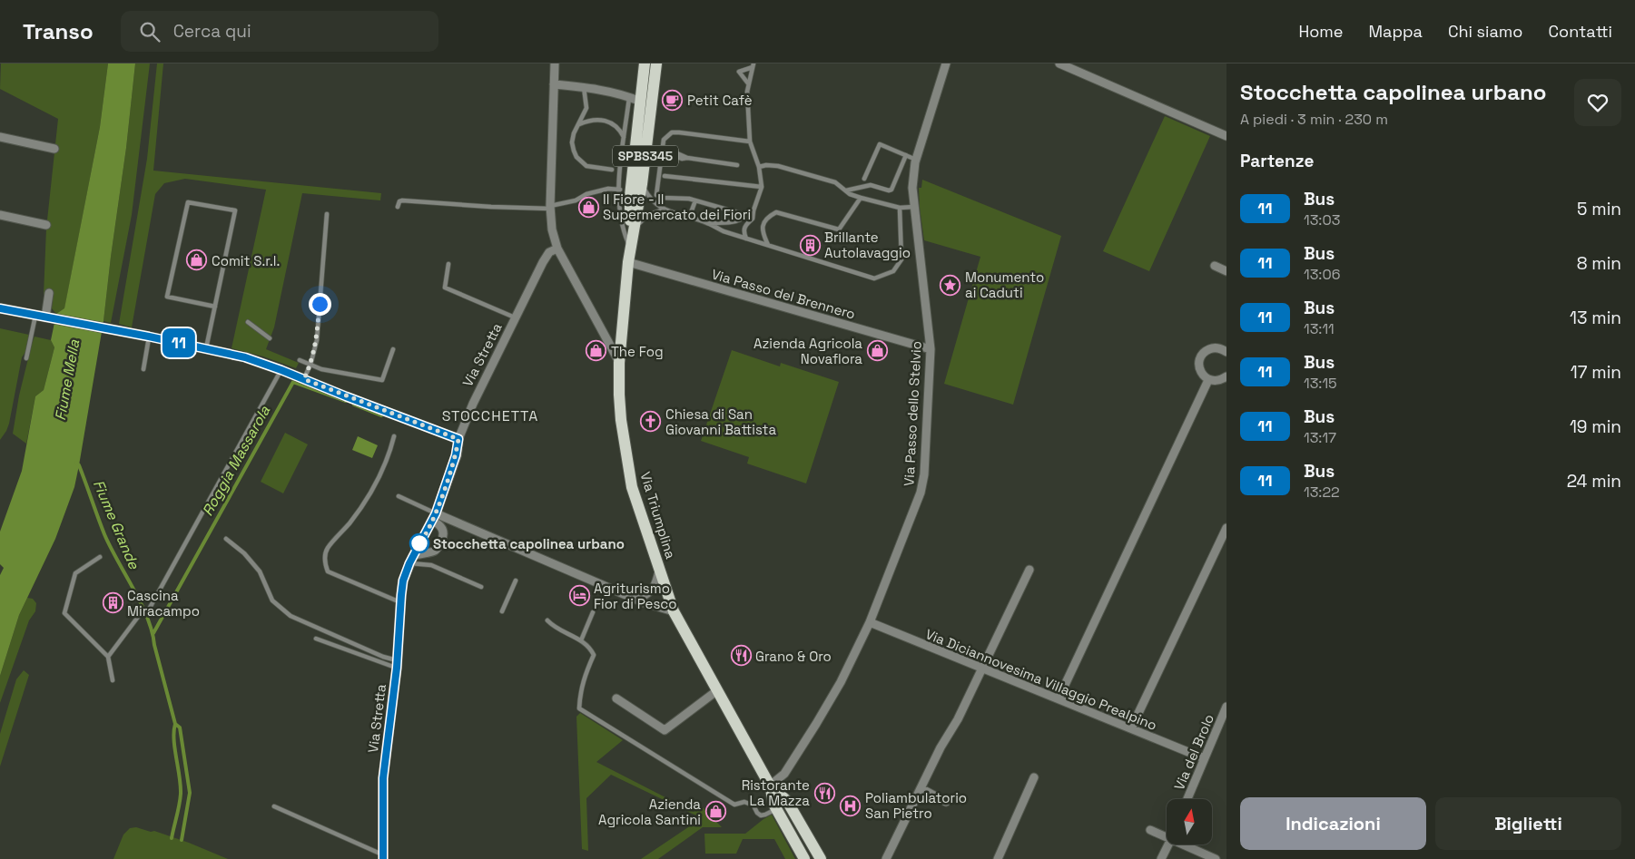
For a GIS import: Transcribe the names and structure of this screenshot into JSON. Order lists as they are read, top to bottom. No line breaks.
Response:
{"streets":{"main road":["SPBS345","Via Triumplina"],"street":["Via Passo del Brennero","Via Stretta","Via Passo dello Stelvio","Via Diciannovesima Villaggio Prealpino","Via del Brolo"]},"crossings":[["SPBS345","Via Passo del Brennero"],["SPBS345","Via Triumplina"],["Via Passo del Brennero","Via Passo dello Stelvio"],["Via Passo del Brennero","Via Triumplina"],["Via Stretta","Via Triumplina"],["Via Passo dello Stelvio","Via Triumplina"],["Via Passo dello Stelvio","Via Diciannovesima Villaggio Prealpino"],["Via Diciannovesima Villaggio Prealpino","Via del Brolo"]],"districts":["STOCCHETTA"],"water":["Fiume Mella","Roggia Massarola","Fiume Grande"],"places":{"cafe":["Petit Cafè"],"shop":["Il Fiore - Il Supermercato dei Fiori","Comit S.r.l.","The Fog","Azienda Agricola Novaflora","Azienda Agricola Santini"],"building":["Brillante Autolavaggio","Cascina Miracampo"],"place":["Monumento ai Caduti"],"church":["Chiesa di San Giovanni Battista"],"other":["Stocchetta capolinea urbano"],"hotel":["Agriturismo Fior di Pesco"],"restaurant":["Grano & Oro","Ristorante La Mazza"],"hospital":["Poliambulatorio San Pietro"]},"lines":["bus line 11"],"north":"top","page":{"header":"Transo","search":"Cerca qui","nav":["Home","Mappa","Chi siamo","Contatti"],"on_map":"11","heading":[["Stocchetta capolinea urbano","A piedi · 3 min · 230 m"],"Partenze"],"list":[{"mark":"11","name":"Bus","note":"13:03","value":"5 min"},{"mark":"11","name":"Bus","note":"13:06","value":"8 min"},{"mark":"11","name":"Bus","note":"13:11","value":"13 min"},{"mark":"11","name":"Bus","note":"13:15","value":"17 min"},{"mark":"11","name":"Bus","note":"13:17","value":"19 min"},{"mark":"11","name":"Bus","note":"13:22","value":"24 min"}],"buttons":["Indicazioni","Biglietti"]}}
